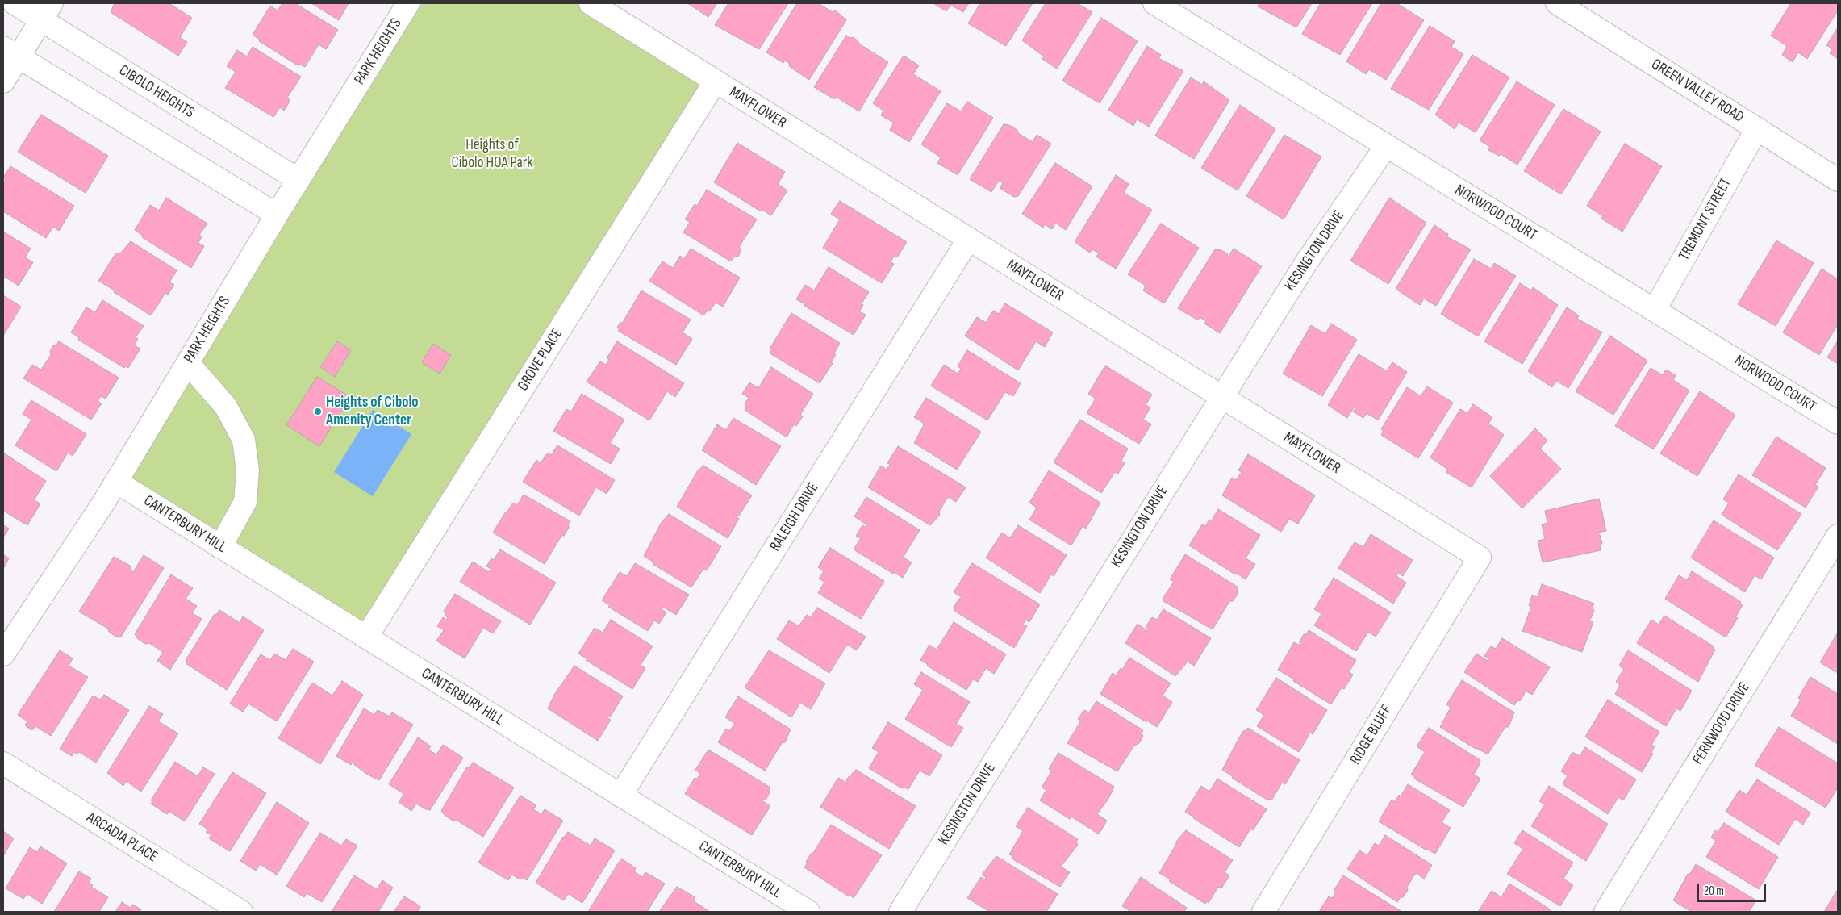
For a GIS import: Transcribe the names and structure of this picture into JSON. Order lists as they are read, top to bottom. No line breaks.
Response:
{"streets":{"street":["PARK HEIGHTS","GREEN VALLEY ROAD","CIBOLO HEIGHTS","MAYFLOWER","NORWOOD COURT","TREMONT STREET","KESINGTON DRIVE","GROVE PLACE","RALEIGH DRIVE","CANTERBURY HILL","FERNWOOD DRIVE","RIDGE BLUFF","ARCADIA PLACE"]},"crossings":[["PARK HEIGHTS","CIBOLO HEIGHTS"],["PARK HEIGHTS","CANTERBURY HILL"],["GREEN VALLEY ROAD","TREMONT STREET"],["MAYFLOWER","KESINGTON DRIVE"],["MAYFLOWER","GROVE PLACE"],["MAYFLOWER","RALEIGH DRIVE"],["MAYFLOWER","RIDGE BLUFF"],["NORWOOD COURT","TREMONT STREET"],["NORWOOD COURT","KESINGTON DRIVE"],["GROVE PLACE","CANTERBURY HILL"],["RALEIGH DRIVE","CANTERBURY HILL"]],"parks":["Heights of Cibolo HOA Park"],"places":["Heights of Cibolo Amenity Center"],"scale_bar":"20 m"}
